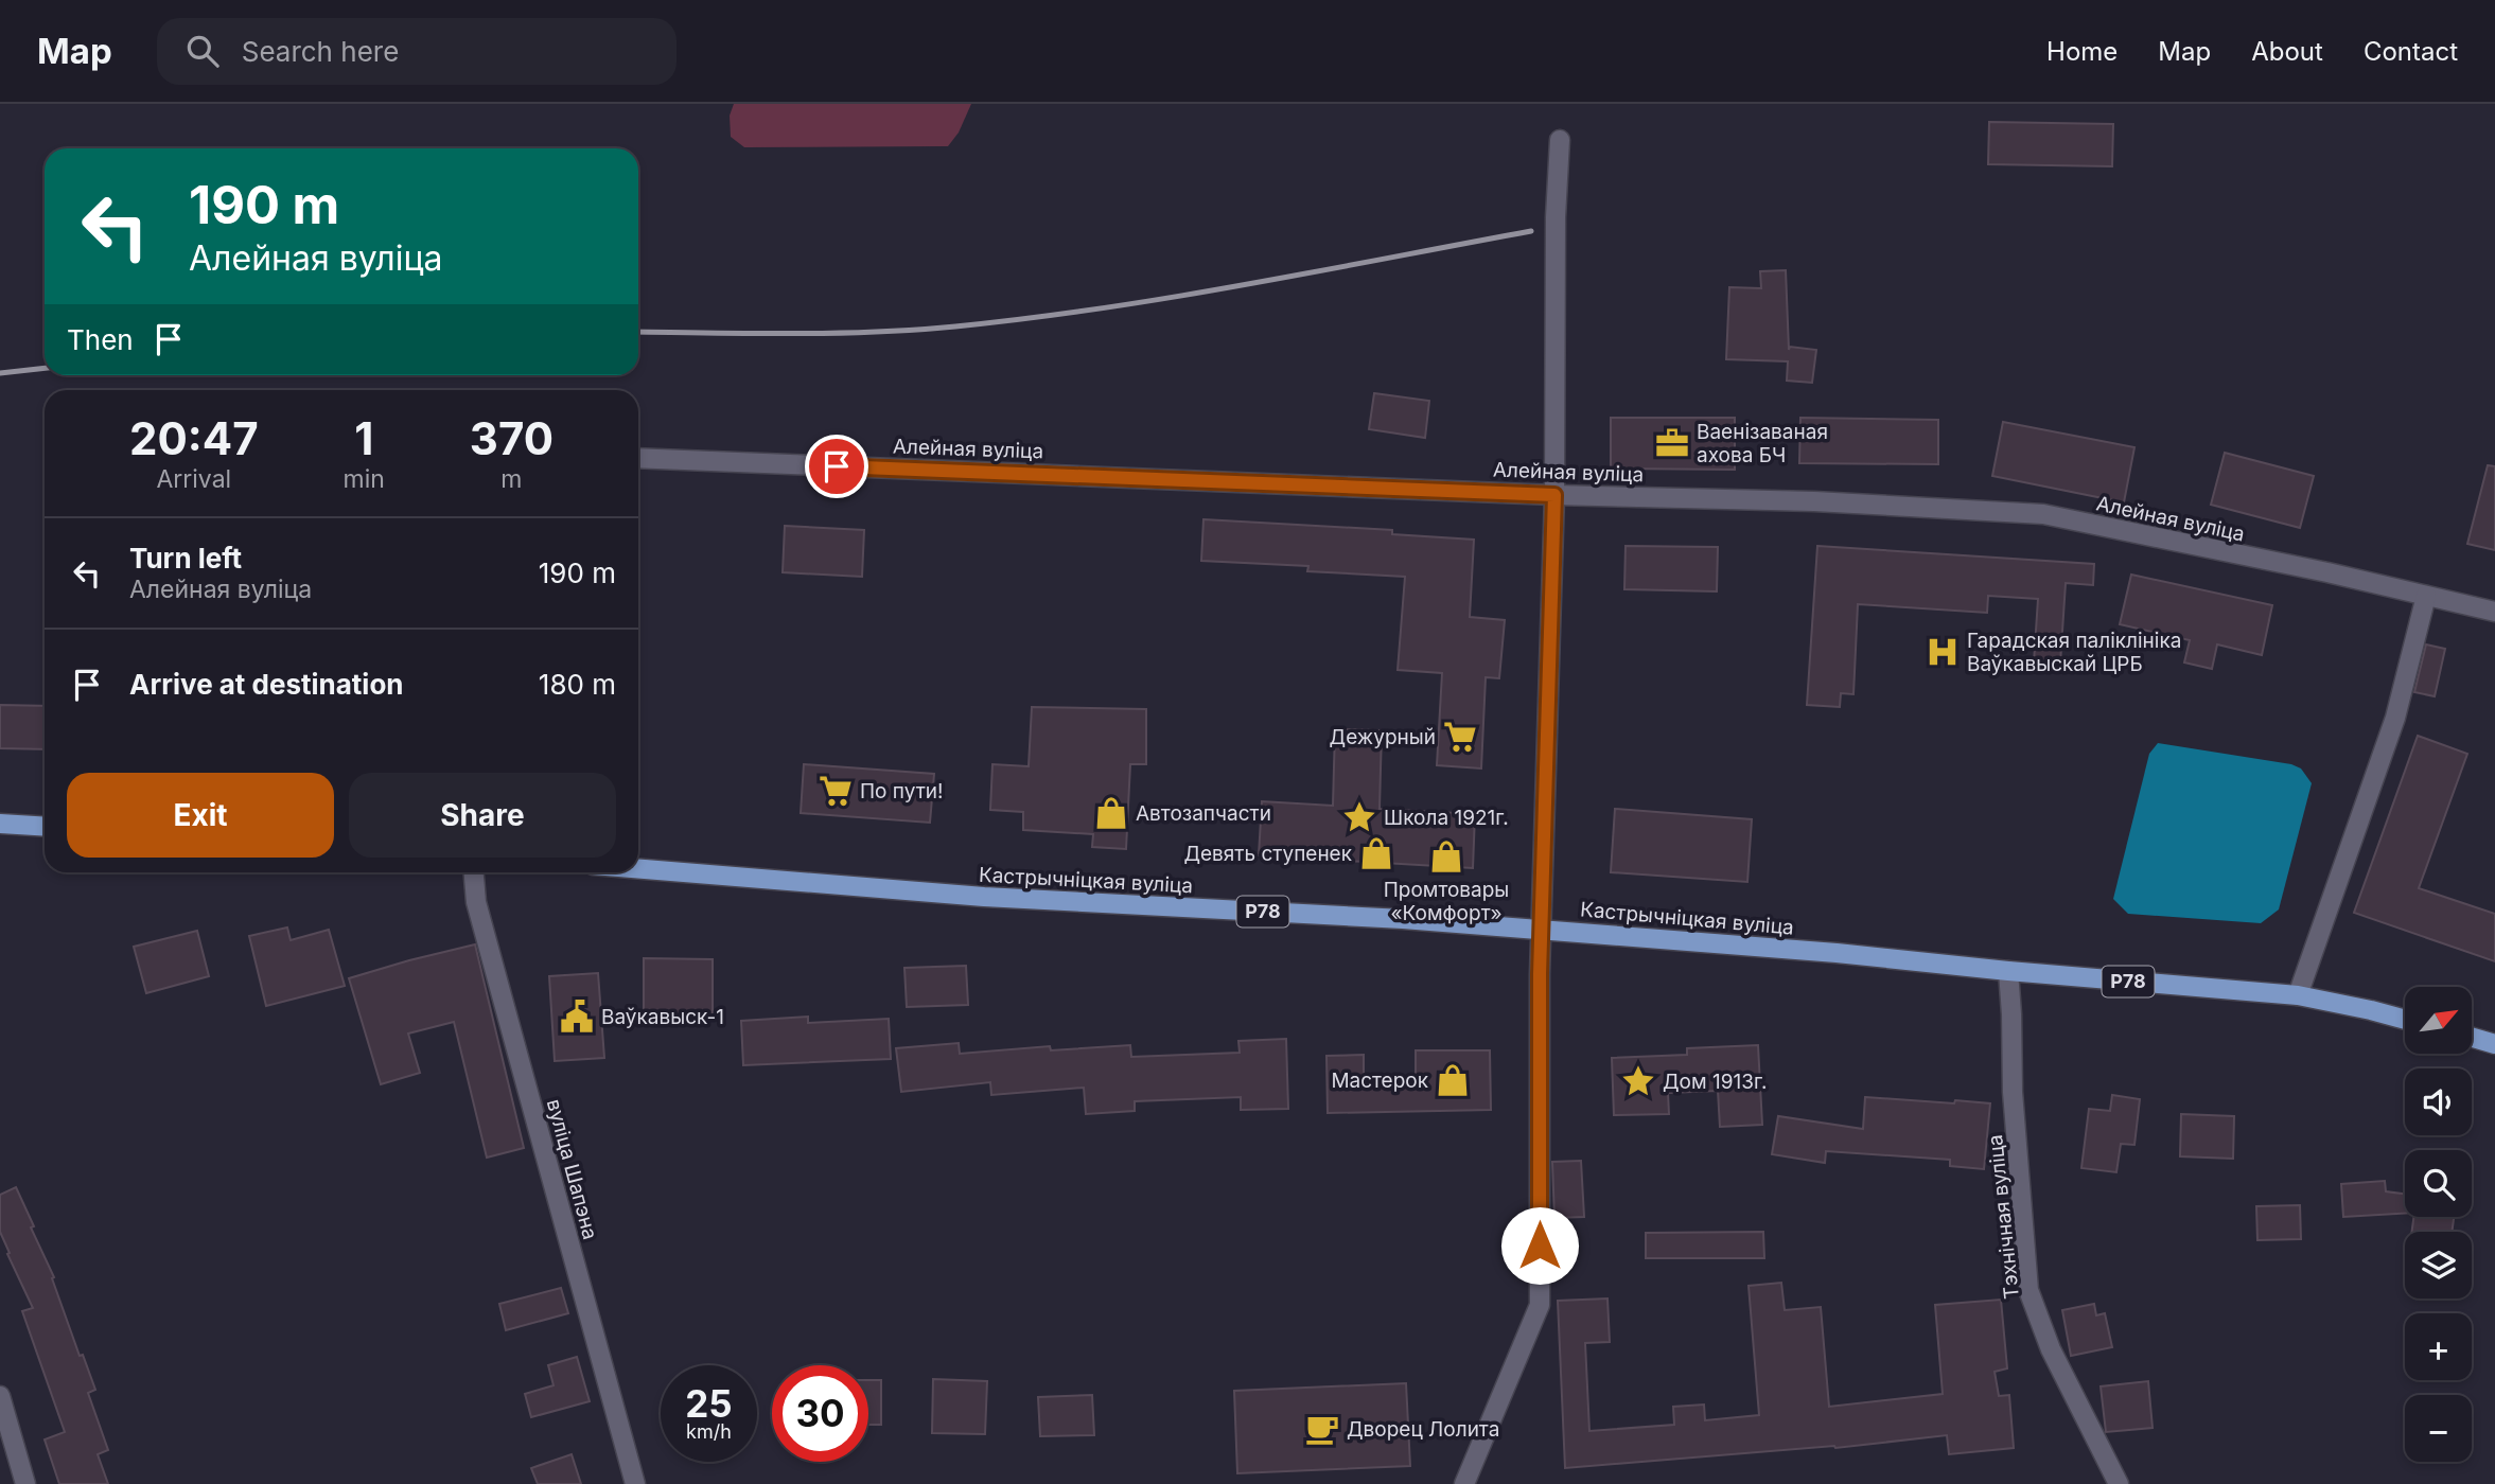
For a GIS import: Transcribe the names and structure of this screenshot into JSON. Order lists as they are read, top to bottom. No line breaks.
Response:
{"streets":{"main road":["Кастрычніцкая вуліца","Р78"],"street":["Алейная вуліца","вуліца Шапэна","Тэхнічная вуліца"]},"crossings":[["Кастрычніцкая вуліца","Тэхнічная вуліца"]],"places":{"office":["Ваенізаваная ахова БЧ"],"hospital":["Гарадская паліклініка Ваўкавыскай ЦРБ"],"supermarket":["Дежурный","По пути!"],"shop":["Автозапчасти","Девять ступенек","Промтовары «Комфорт»","Мастерок"],"place":["Школа 1921г.","Дом 1913г."],"public building":["Ваўкавыск-1"],"cafe":["Дворец Лолита"]},"north":"top right","page":{"header":"Map","search":"Search here","nav":["Home","Map","About","Contact"],"turn":["190 m","Алейная вуліца"],"then":"Then","eta":["20:47","Arrival","1","min","370","m"],"list":[{"name":"Turn left","note":"Алейная вуліца","value":"190 m"},{"name":"Arrive at destination","value":"180 m"}],"buttons":["Exit","Share"],"map_buttons":["+","−"],"speed":"25 km/h","limit":"30"}}
